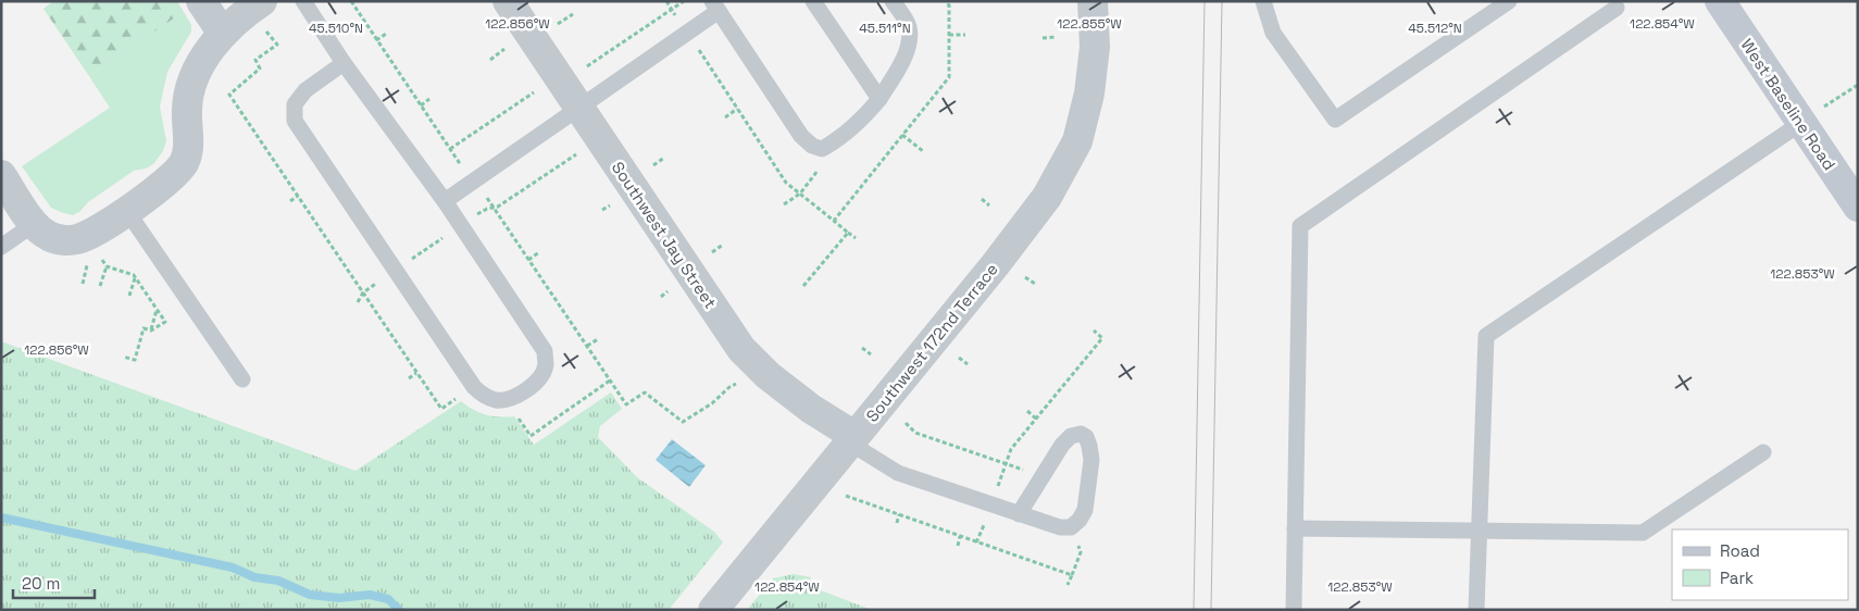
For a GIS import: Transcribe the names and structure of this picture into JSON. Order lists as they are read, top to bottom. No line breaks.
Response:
{"streets":{"main road":["West Baseline Road"],"street":["Southwest Jay Street","Southwest 172nd Terrace"]},"crossings":[["Southwest Jay Street","Southwest 172nd Terrace"]],"legend":["Road","Park"],"scale_bar":"20 m","coordinates":["122.856°W","122.855°W","122.854°W","45.510°N","45.511°N","45.512°N","122.853°W"]}
